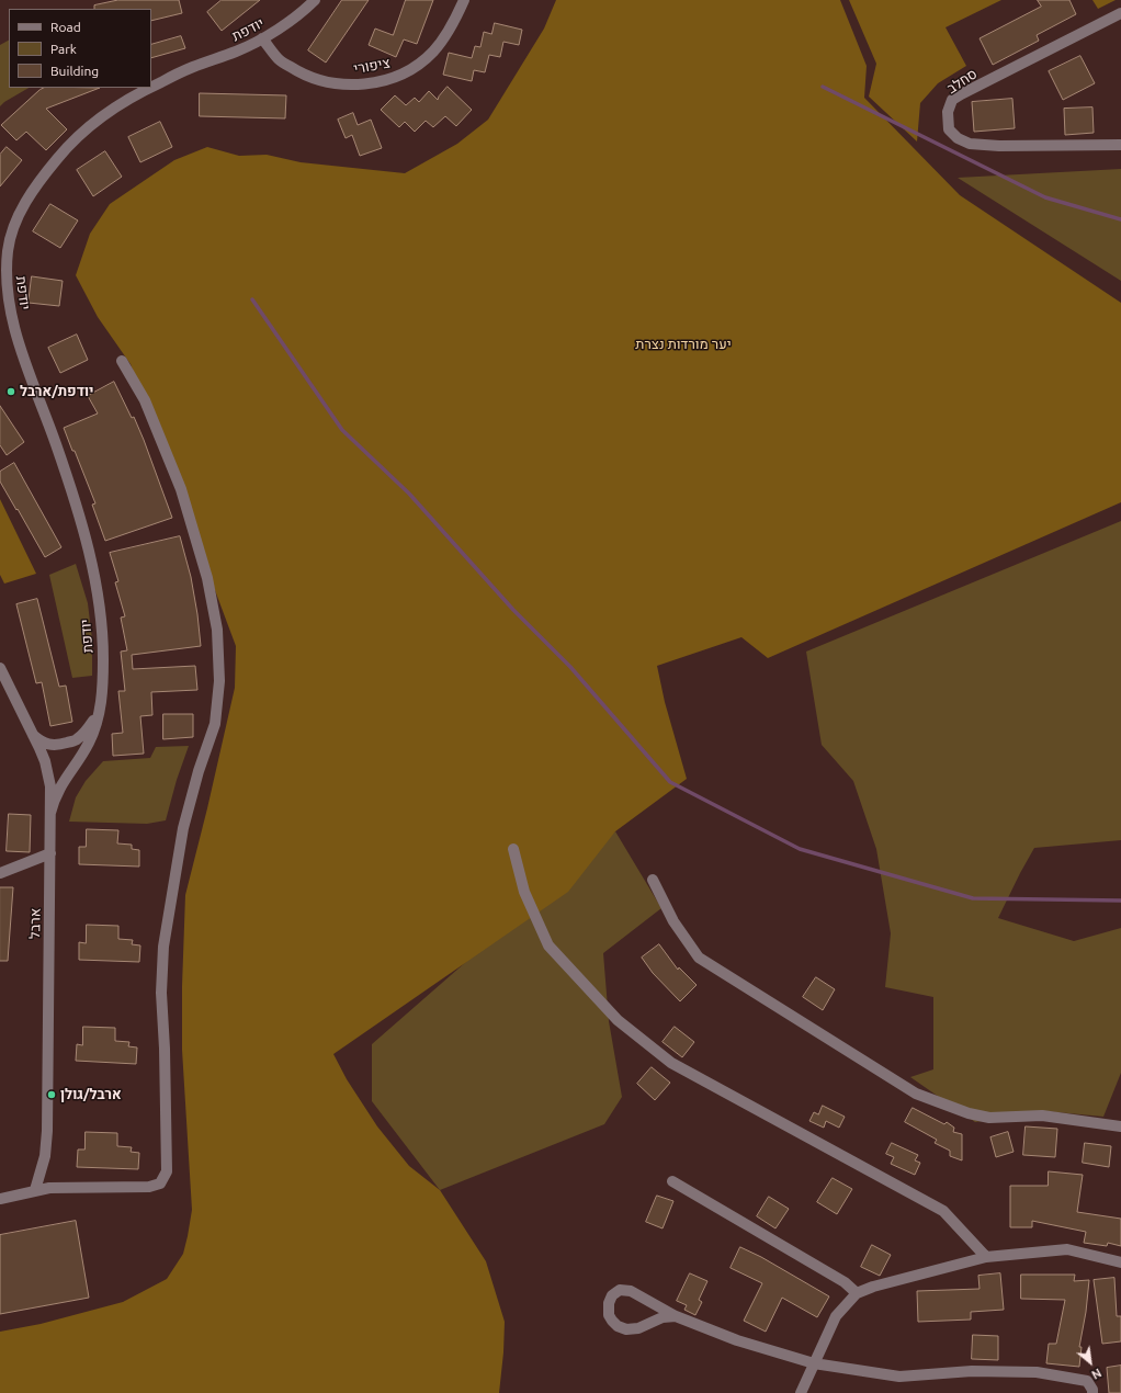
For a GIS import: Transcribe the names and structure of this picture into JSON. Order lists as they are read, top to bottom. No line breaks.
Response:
{"streets":{"street":["יודפת","ציפורי","סחלב","ארבל"]},"crossings":[["יודפת","ציפורי"],["יודפת","ארבל"]],"parks":["יער מורדות נצרת"],"places":["יודפת/ארבל","ארבל/גולן"],"legend":["Road","Park","Building"],"north":"bottom right"}
